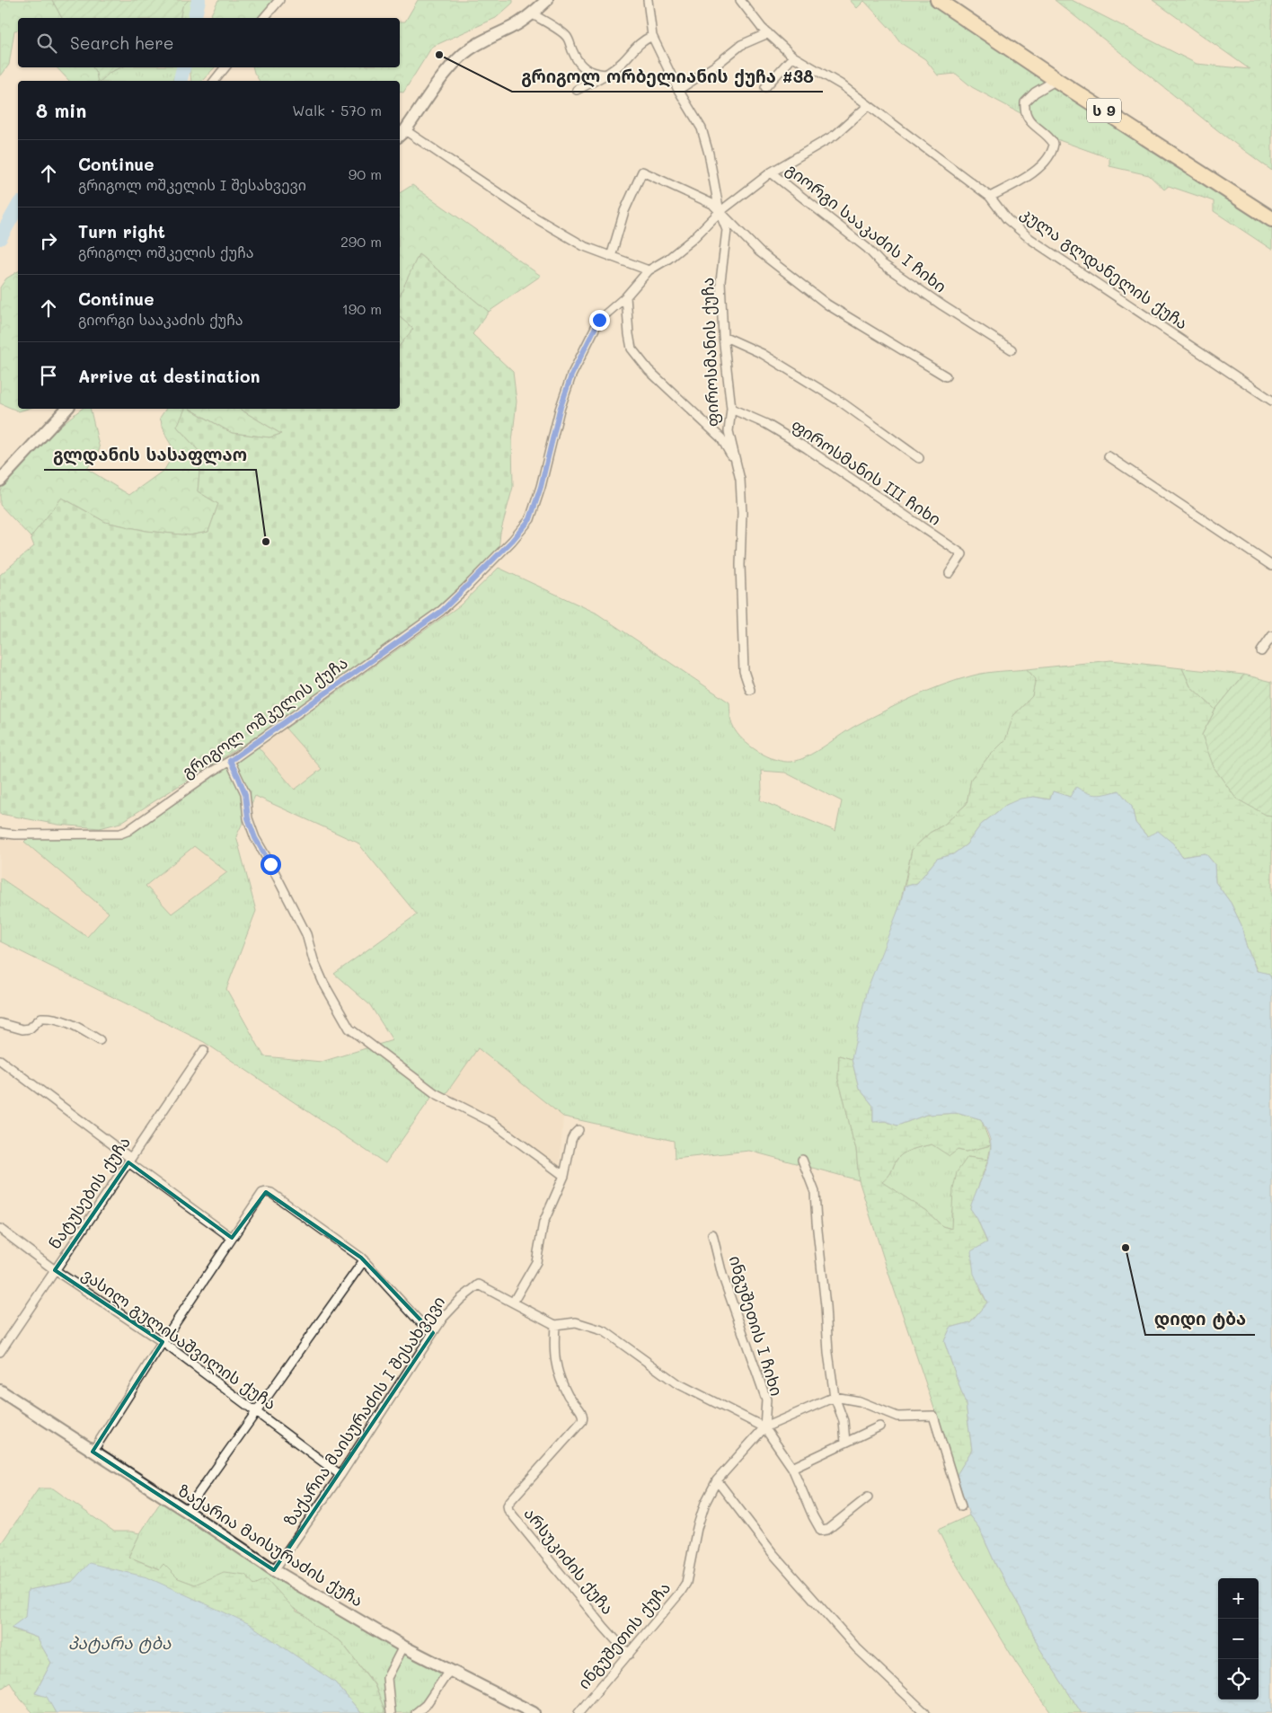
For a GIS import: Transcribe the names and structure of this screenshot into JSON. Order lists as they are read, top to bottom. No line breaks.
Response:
{"streets":{"highway":["ს 9"],"street":["გიორგი სააკაძის I ჩიხი","კულა გლდანელის ქუჩა","ფიროსმანის ქუჩა","ფიროსმანის III ჩიხი","გრიგოლ ოშკელის ქუჩა","ნატუსების ქუჩა","ინგუშეთის I ჩიხი","ვასილ გულისაშვილის ქუჩა","ზაქარია მაისურაძის I შესახვევი","ზაქარია მაისურაძის ქუჩა","არსუკიძის ქუჩა","ინგუშეთის ქუჩა"]},"crossings":[["გიორგი სააკაძის I ჩიხი","გრიგოლ ოშკელის ქუჩა"],["კულა გლდანელის ქუჩა","გრიგოლ ოშკელის ქუჩა"],["ფიროსმანის ქუჩა","ფიროსმანის III ჩიხი"],["ფიროსმანის ქუჩა","გრიგოლ ოშკელის ქუჩა"],["ნატუსების ქუჩა","ვასილ გულისაშვილის ქუჩა"],["ინგუშეთის I ჩიხი","ინგუშეთის ქუჩა"],["ვასილ გულისაშვილის ქუჩა","ზაქარია მაისურაძის I შესახვევი"],["ზაქარია მაისურაძის I შესახვევი","ზაქარია მაისურაძის ქუჩა"],["არსუკიძის ქუჩა","ინგუშეთის ქუჩა"]],"water":["პატარა ტბა"],"places":["გრიგოლ ორბელიანის ქუჩა #38","გლდანის სასაფლაო","დიდი ტბა"],"page":{"search":"Search here","heading":["8 min","Walk · 570 m"],"list":[["Continue","გრიგოლ ოშკელის I შესახვევი","90 m"],["Turn right","გრიგოლ ოშკელის ქუჩა","290 m"],["Continue","გიორგი სააკაძის ქუჩა","190 m"],"Arrive at destination"],"map_buttons":["+","−"]}}
